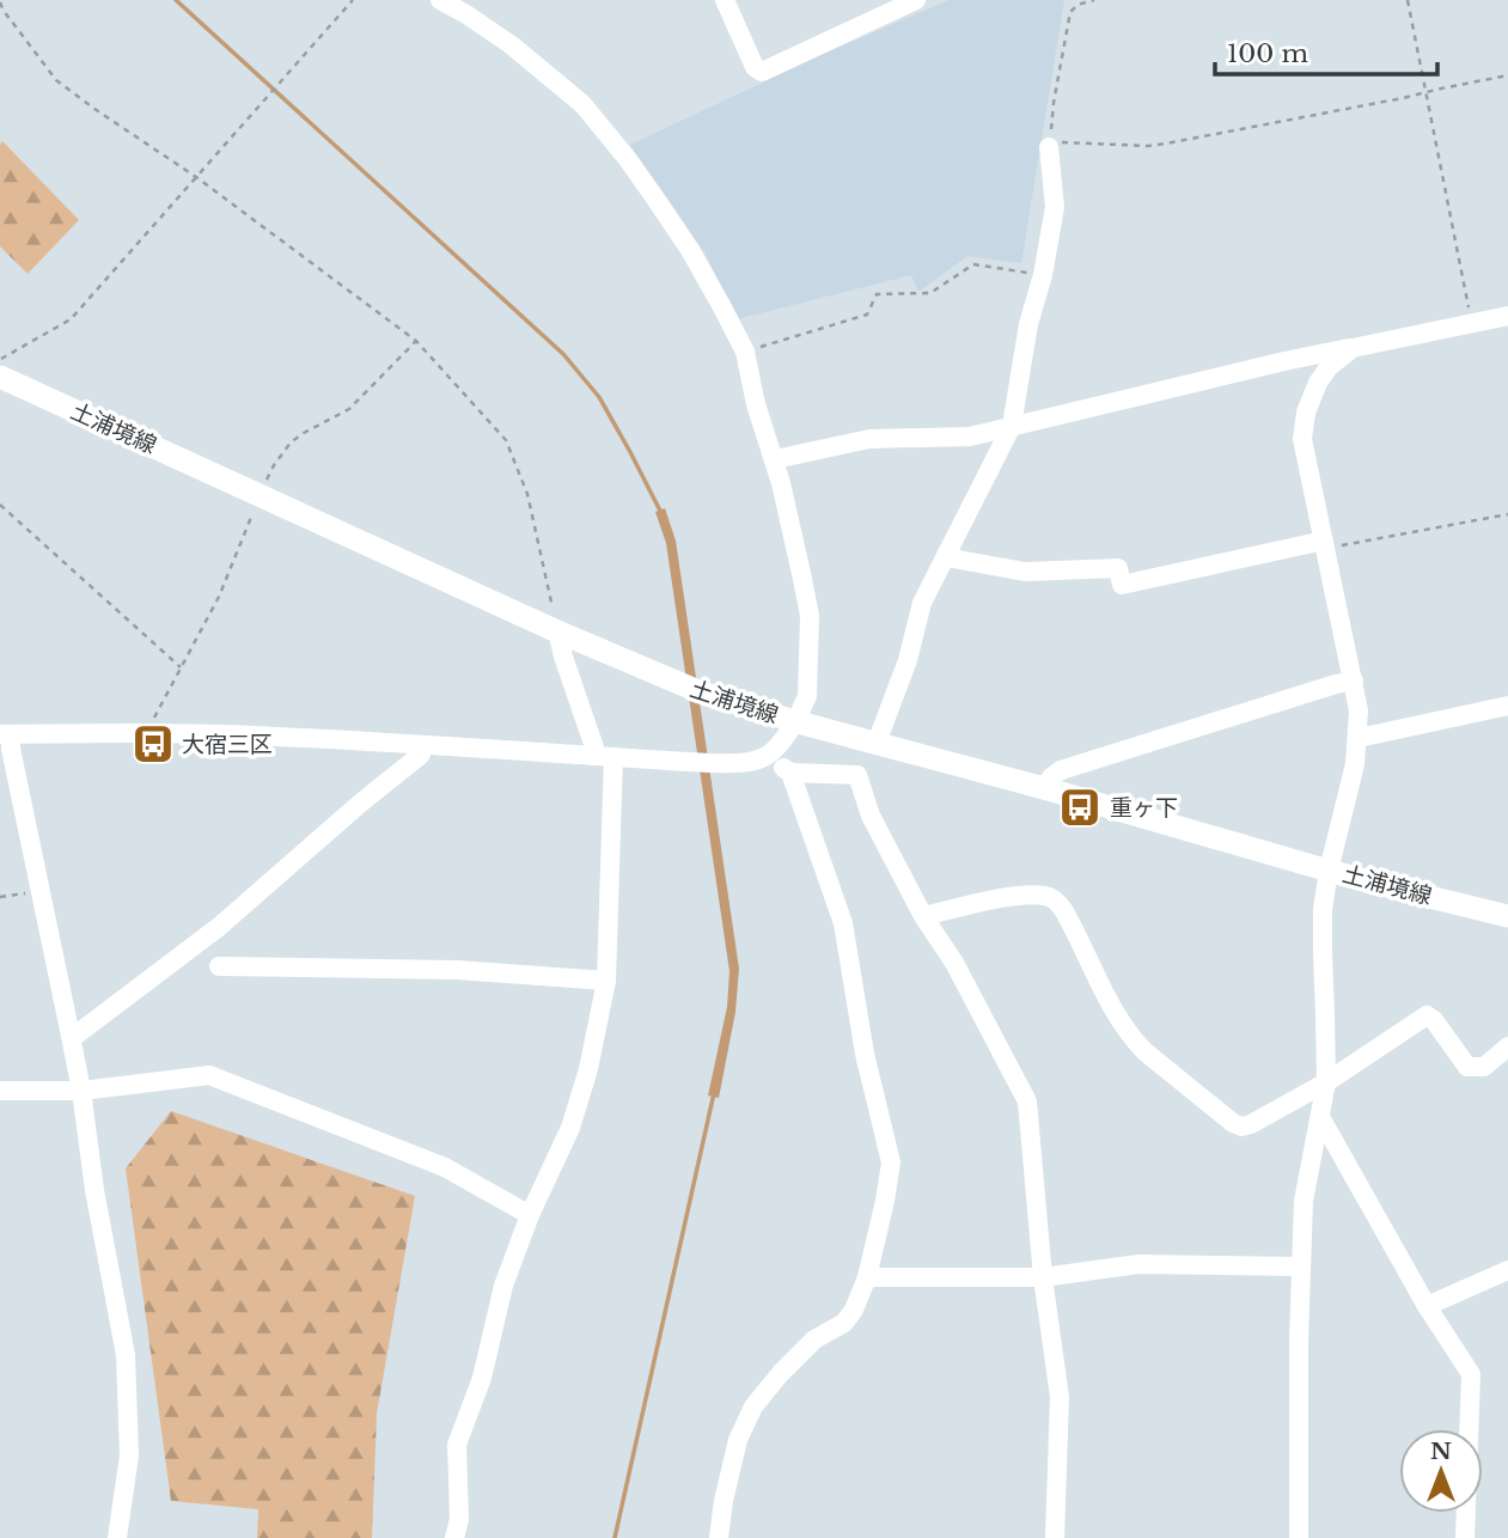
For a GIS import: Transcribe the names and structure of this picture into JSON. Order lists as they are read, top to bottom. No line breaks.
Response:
{"streets":{"main road":["土浦境線"]},"places":{"bus stop":["大宿三区","重ヶ下"]},"scale_bar":"100 m","north":"top"}
